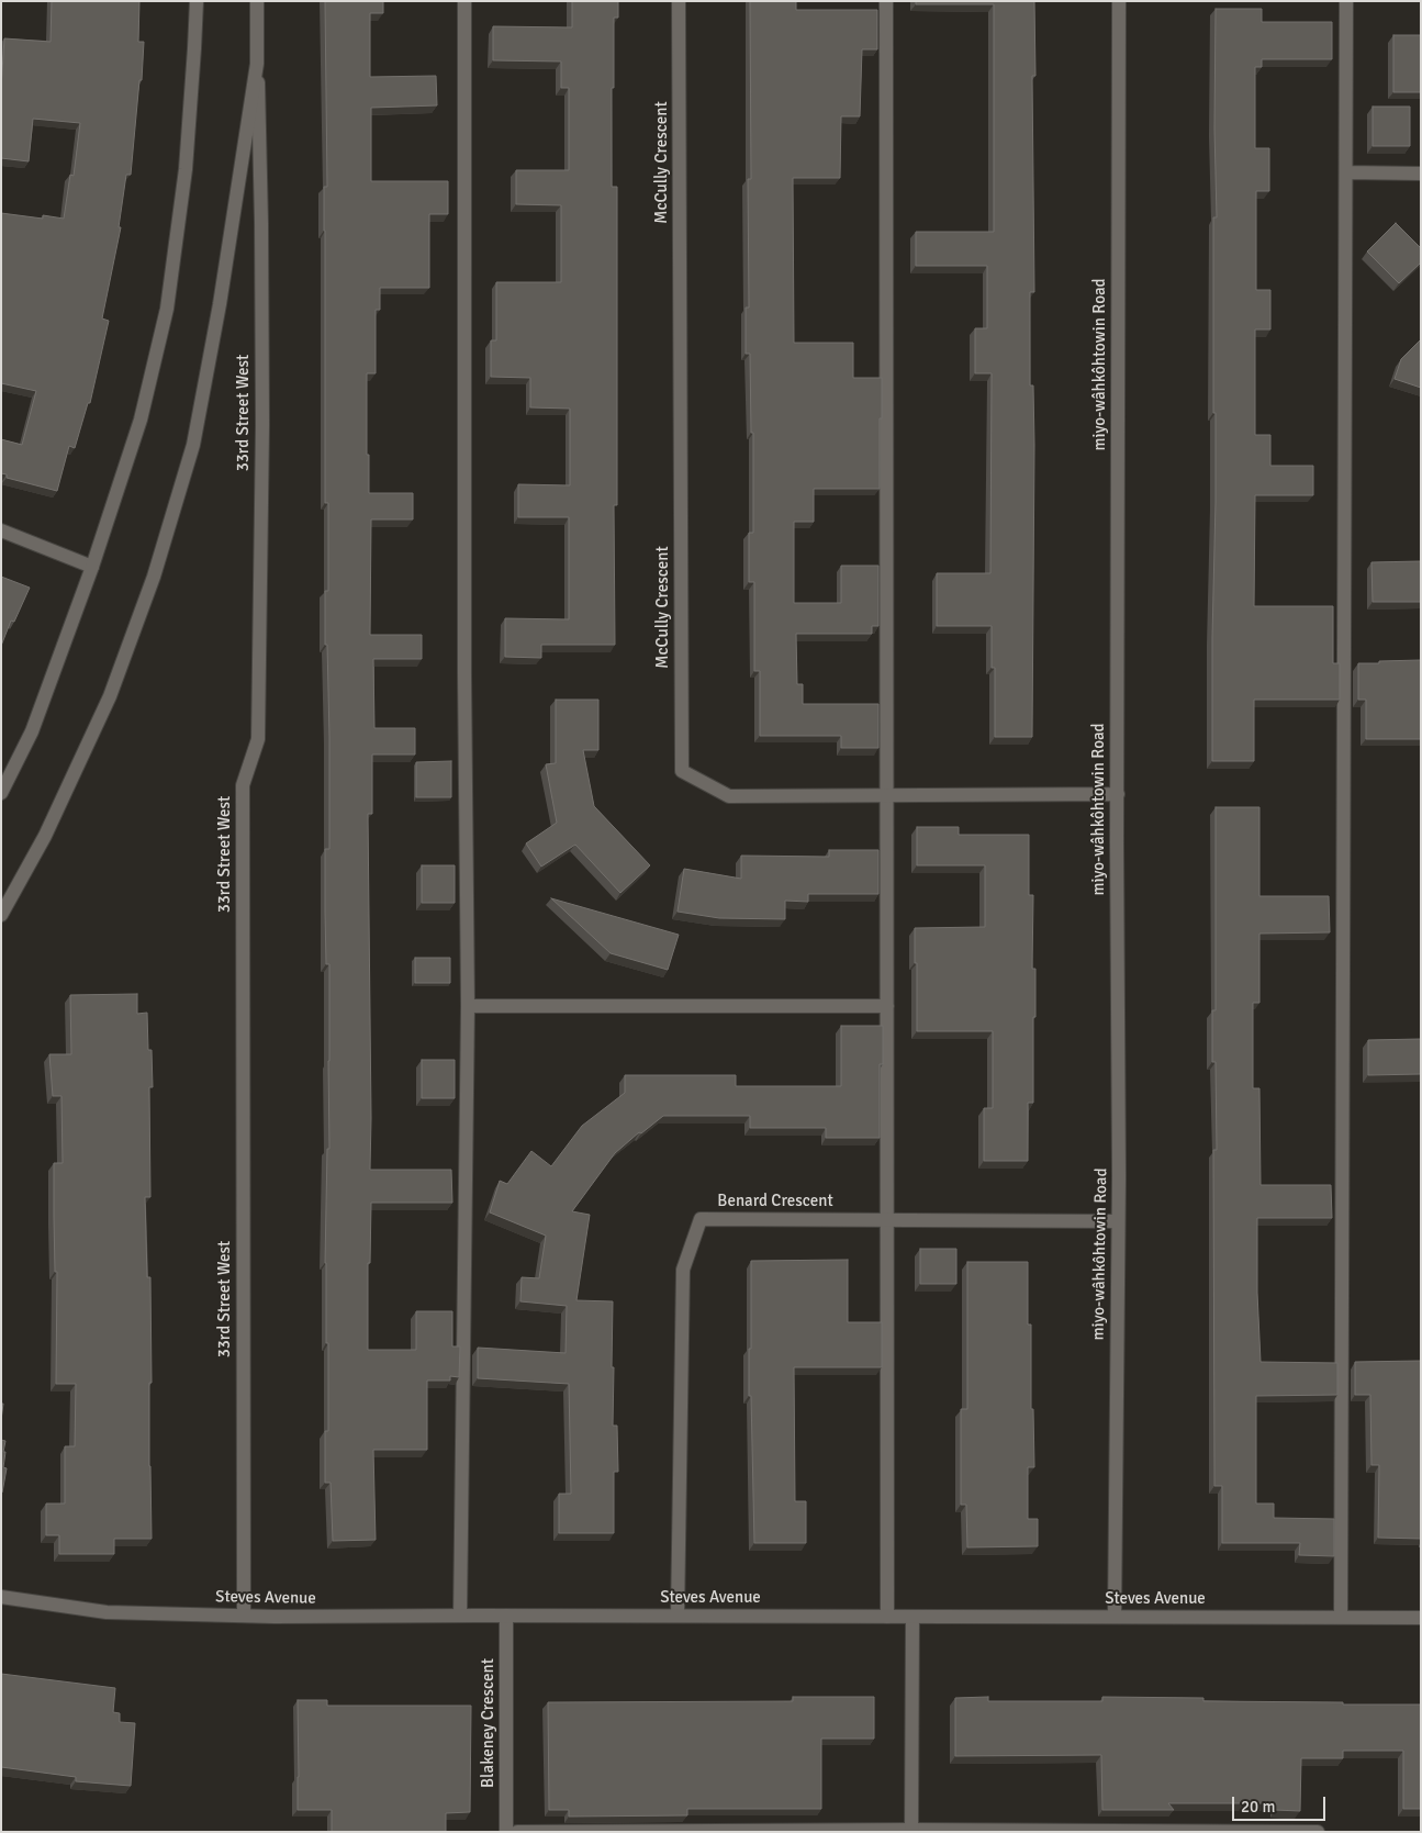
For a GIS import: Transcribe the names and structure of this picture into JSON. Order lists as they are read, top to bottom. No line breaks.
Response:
{"streets":{"street":["McCully Crescent","miyo-wâhkôhtowin Road","33rd Street West","Benard Crescent","Steves Avenue","Blakeney Crescent"]},"crossings":[["McCully Crescent","miyo-wâhkôhtowin Road"],["miyo-wâhkôhtowin Road","Benard Crescent"],["miyo-wâhkôhtowin Road","Steves Avenue"],["33rd Street West","Steves Avenue"],["Benard Crescent","Steves Avenue"],["Steves Avenue","Blakeney Crescent"]],"scale_bar":"20 m"}
